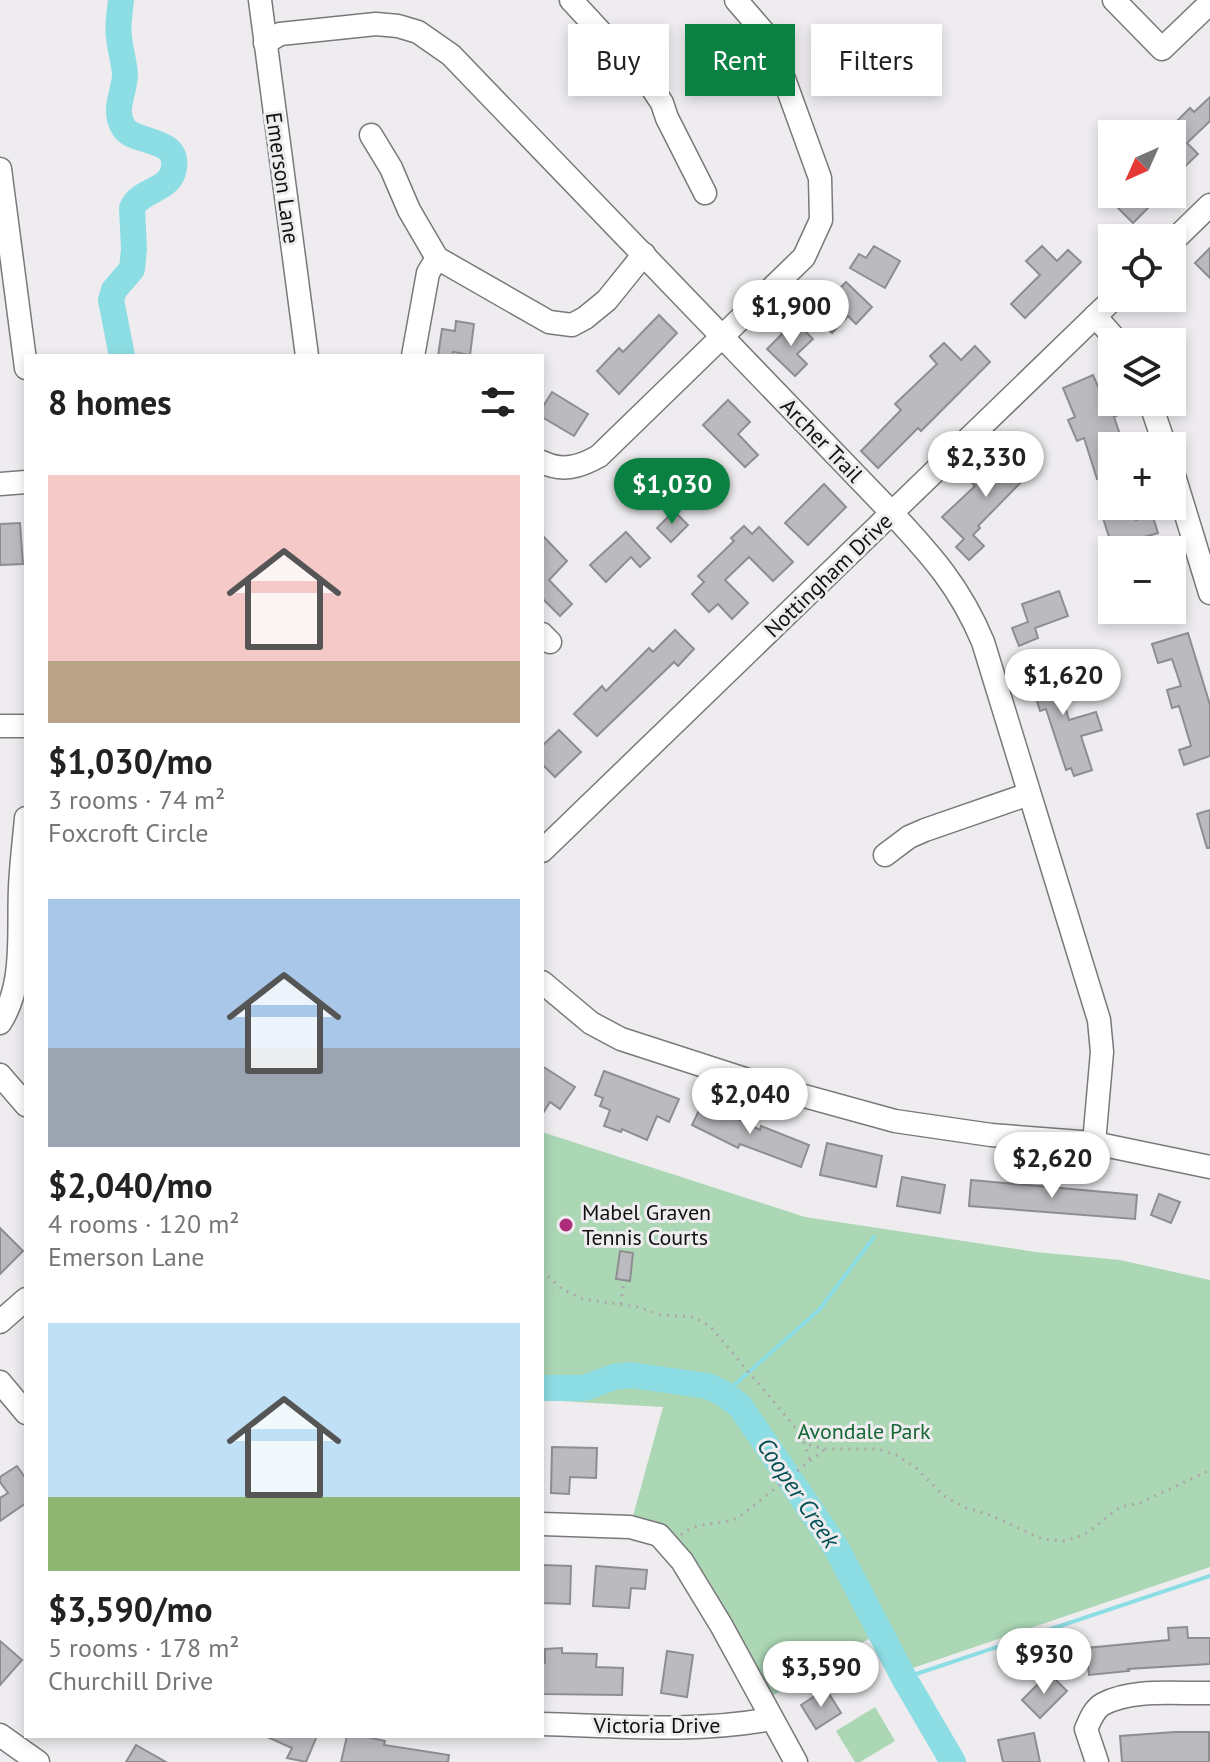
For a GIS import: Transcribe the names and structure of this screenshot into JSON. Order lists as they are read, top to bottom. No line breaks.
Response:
{"streets":{"street":["Emerson Lane","Archer Trail","Nottingham Drive","Victoria Drive"]},"crossings":[["Emerson Lane","Archer Trail"],["Archer Trail","Nottingham Drive"]],"water":["Cooper Creek"],"parks":["Avondale Park"],"places":["Mabel Graven Tennis Courts"],"north":"bottom left","page":{"chip":["Buy","Rent","Filters"],"map_buttons":["+","−"],"price":["$1,900","$2,330","$1,030","$1,620","$2,040","$2,620","$930","$3,590"],"heading":"8 homes","list":[{"name":"$1,030/mo","note":"3 rooms · 74 m² · Foxcroft Circle"},{"name":"$2,040/mo","note":"4 rooms · 120 m² · Emerson Lane"},{"name":"$3,590/mo","note":"5 rooms · 178 m² · Churchill Drive"}]}}
